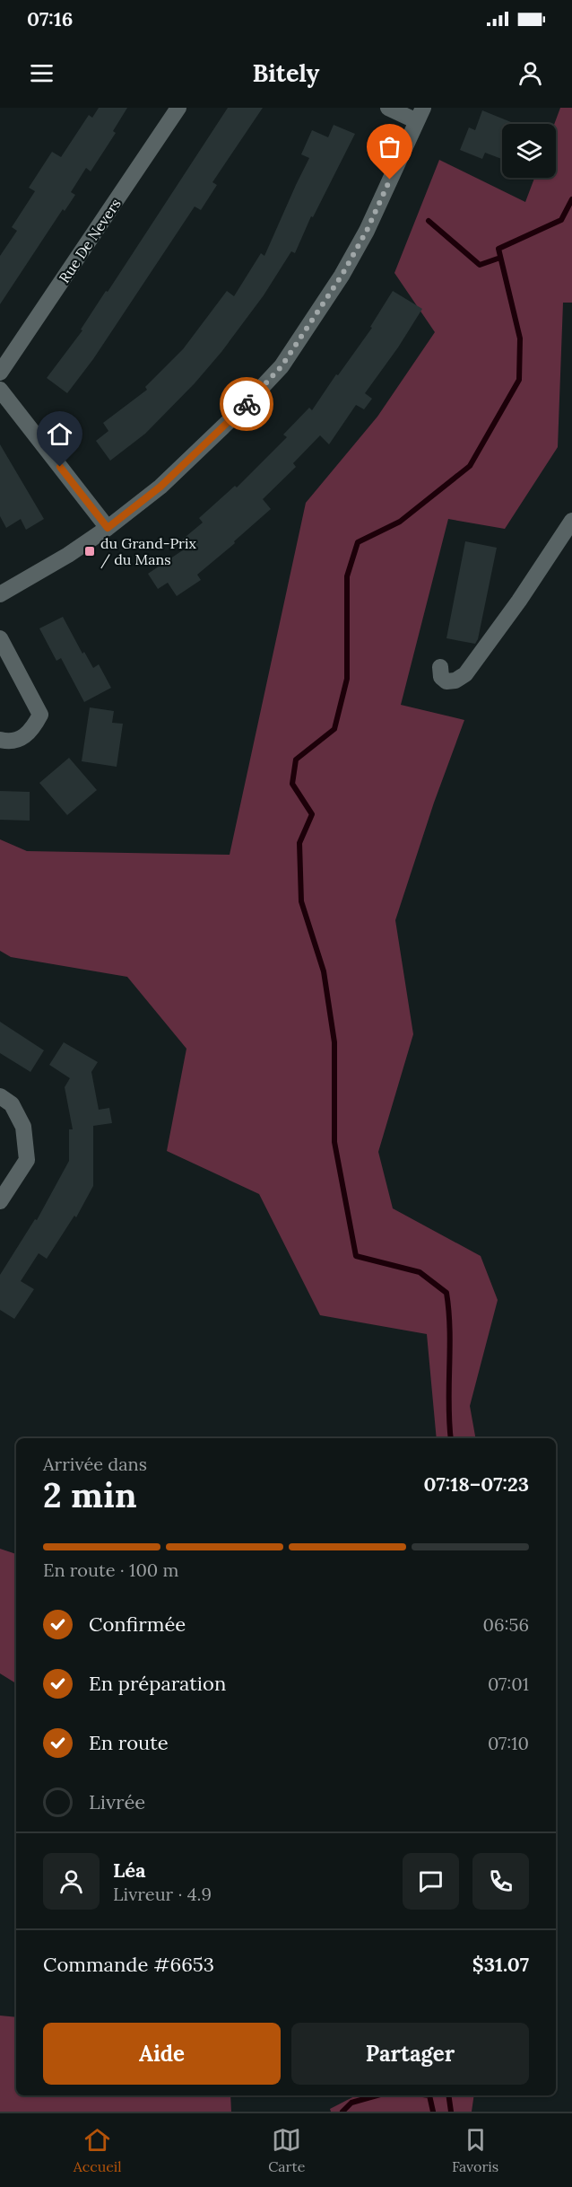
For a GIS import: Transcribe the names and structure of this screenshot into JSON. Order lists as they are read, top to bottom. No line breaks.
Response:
{"streets":{"street":["Rue De Nevers"]},"places":{"transit":["du Grand-Prix / du Mans"]},"page":{"status":"07:16","header":"Bitely","heading":["2 min","Arrivée dans","07:18–07:23"],"panel":["Léa","Livreur · 4.9","Commande #6653","$31.07"],"bar":"En route · 100 m","list":[["Confirmée","06:56"],["En préparation","07:01"],["En route","07:10"],"Livrée"],"buttons":["Aide","Partager"],"tabs":["Accueil","Carte","Favoris"]}}
